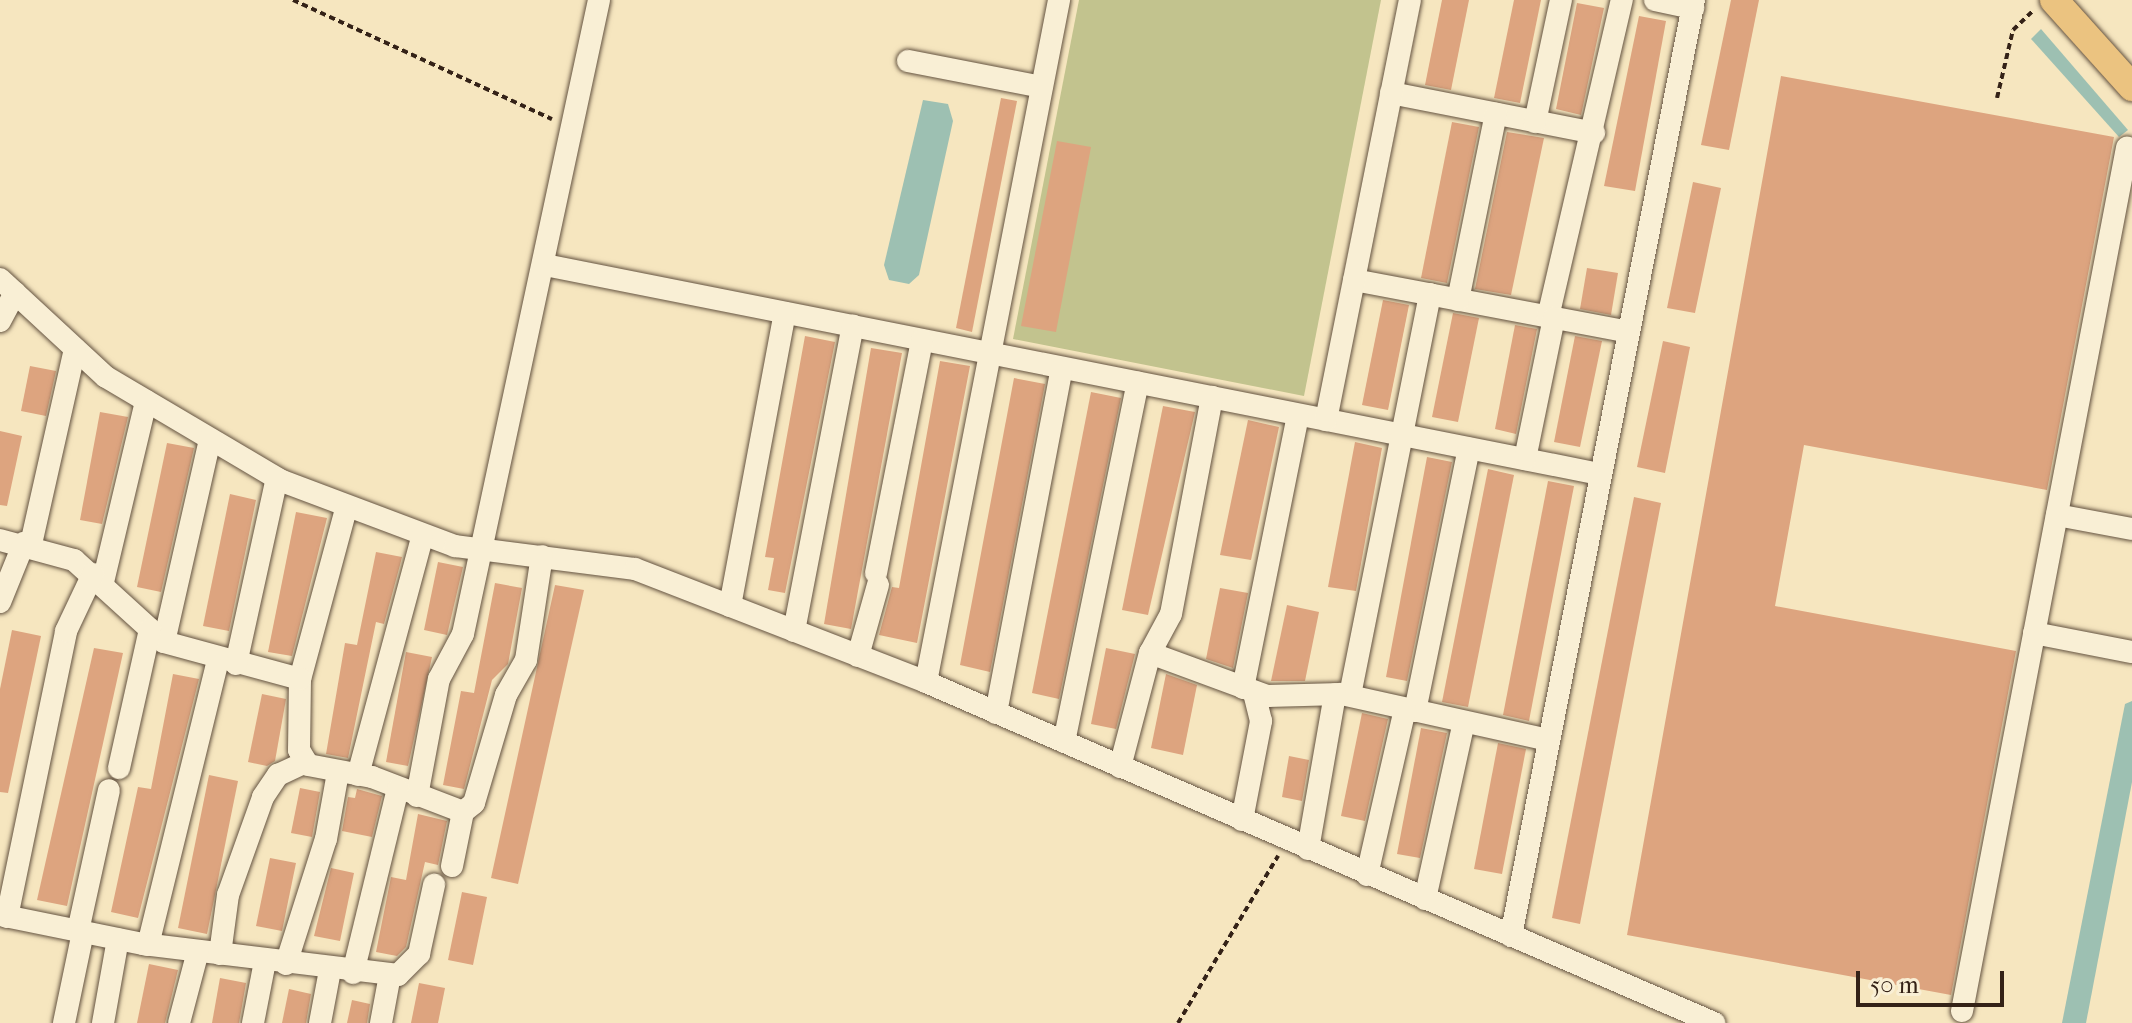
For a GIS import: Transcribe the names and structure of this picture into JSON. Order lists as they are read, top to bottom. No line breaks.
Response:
{"scale_bar":"50 m"}
